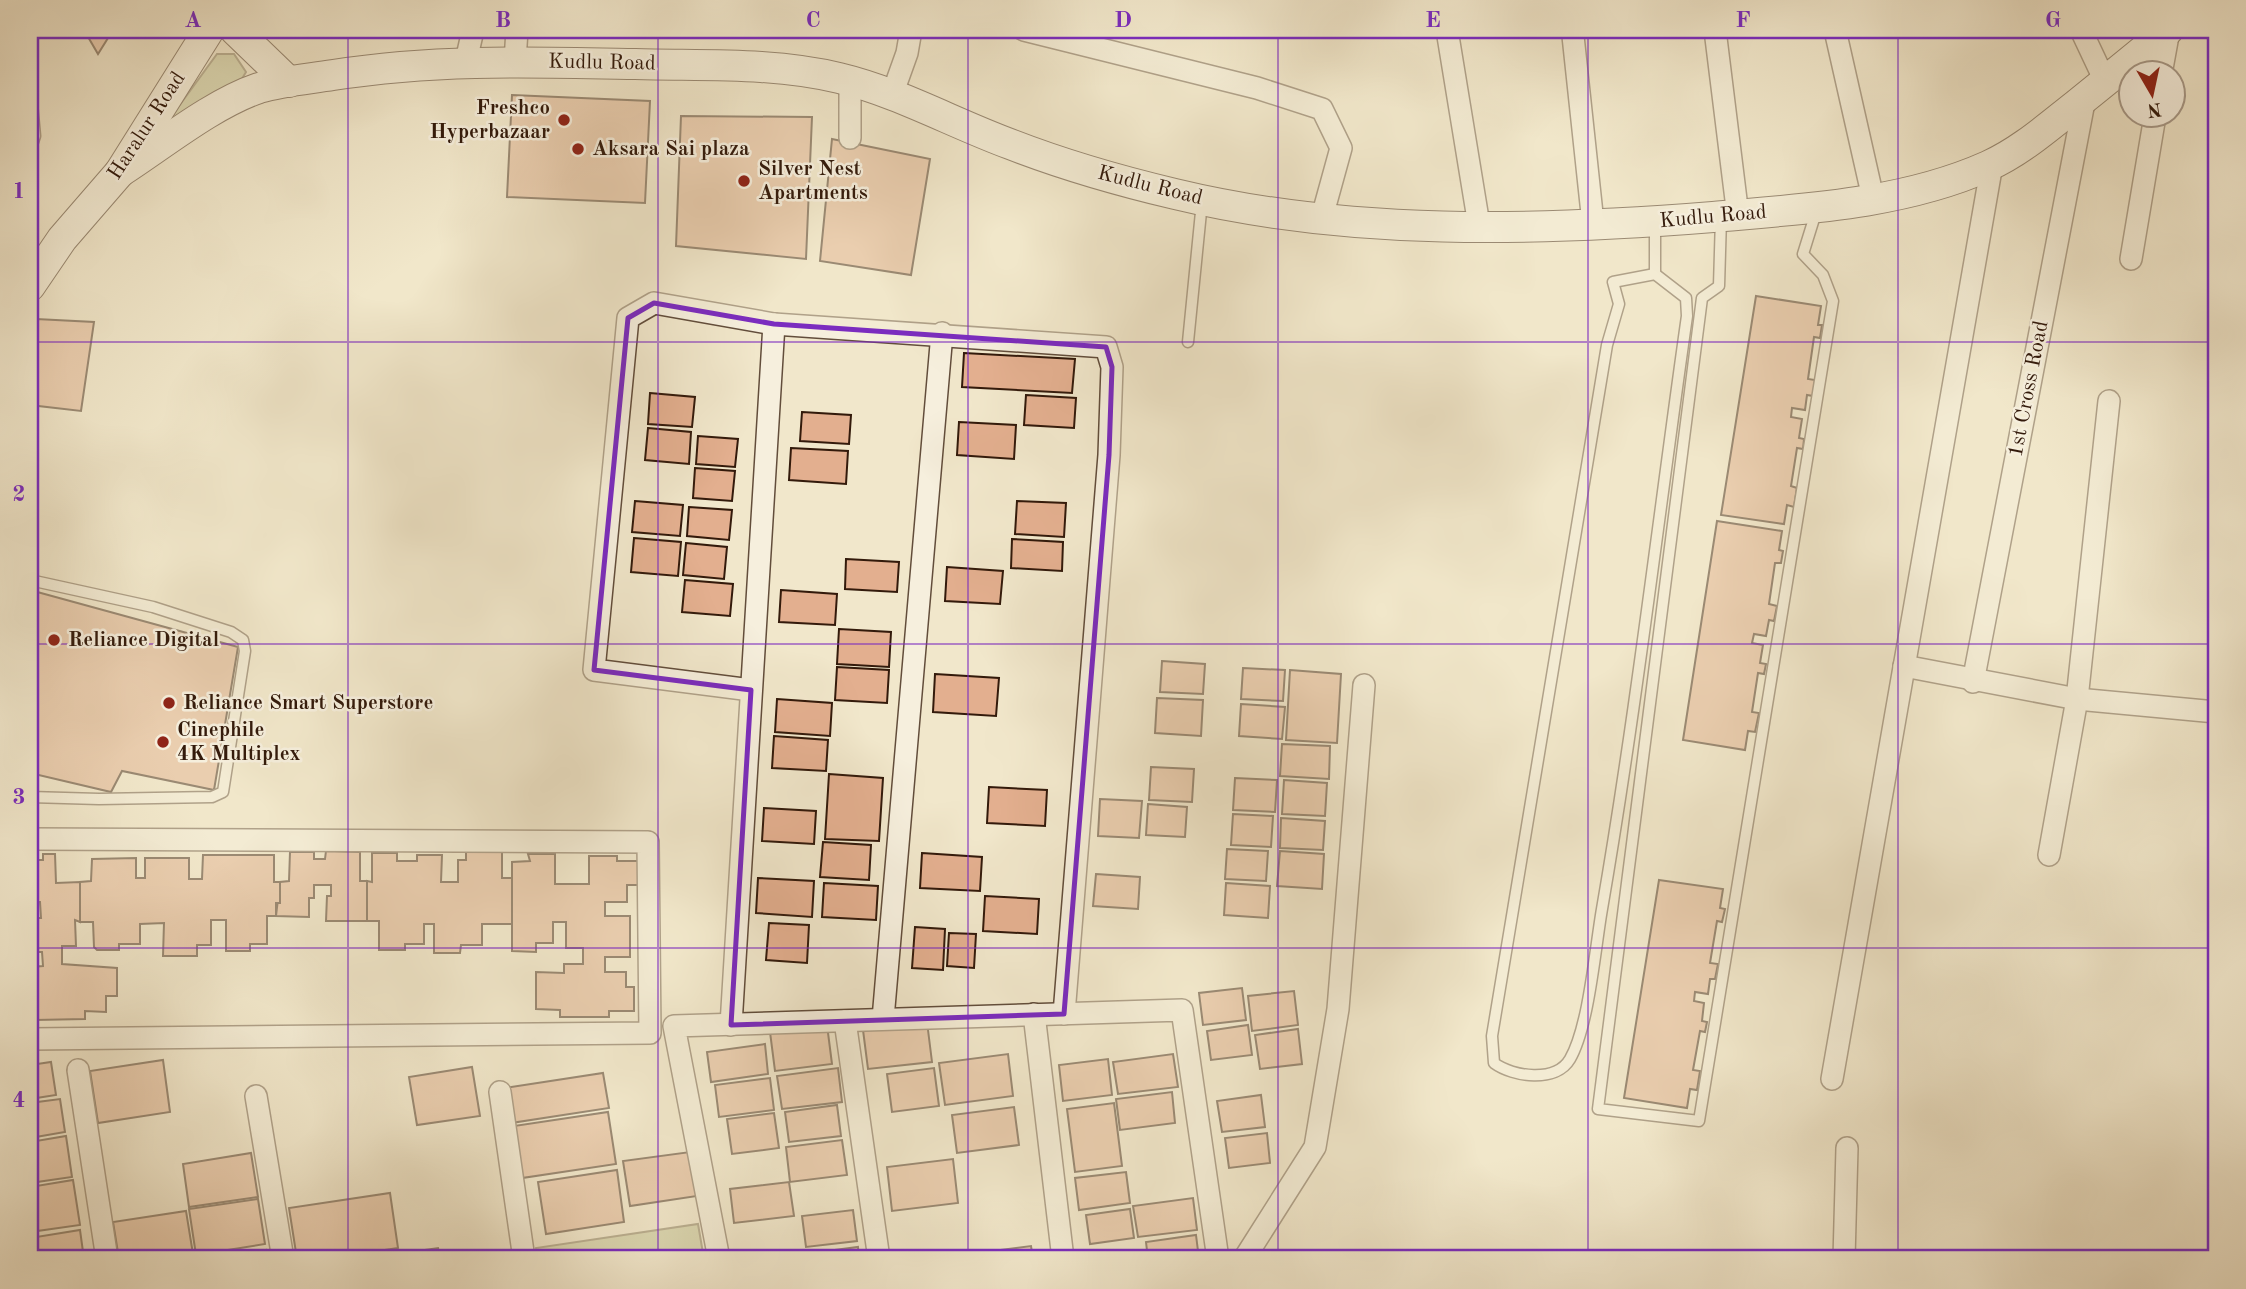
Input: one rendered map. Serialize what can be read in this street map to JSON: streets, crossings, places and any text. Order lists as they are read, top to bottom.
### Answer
{
  "streets": {
    "street": ["Kudlu Road", "Haralur Road", "1st Cross Road"]
  },
  "crossings": [
    ["Kudlu Road", "Haralur Road"],
    ["Kudlu Road", "1st Cross Road"]
  ],
  "places": [
    "Freshco Hyperbazaar",
    "Aksara Sai plaza",
    "Silver Nest Apartments",
    "Reliance Digital",
    "Reliance Smart Superstore",
    "Cinephile 4K Multiplex"
  ],
  "north": "bottom",
  "grid": {
    "columns": [
      "A",
      "B",
      "C",
      "D",
      "E",
      "F",
      "G"
    ],
    "rows": [
      "1",
      "2",
      "3",
      "4"
    ]
  }
}
